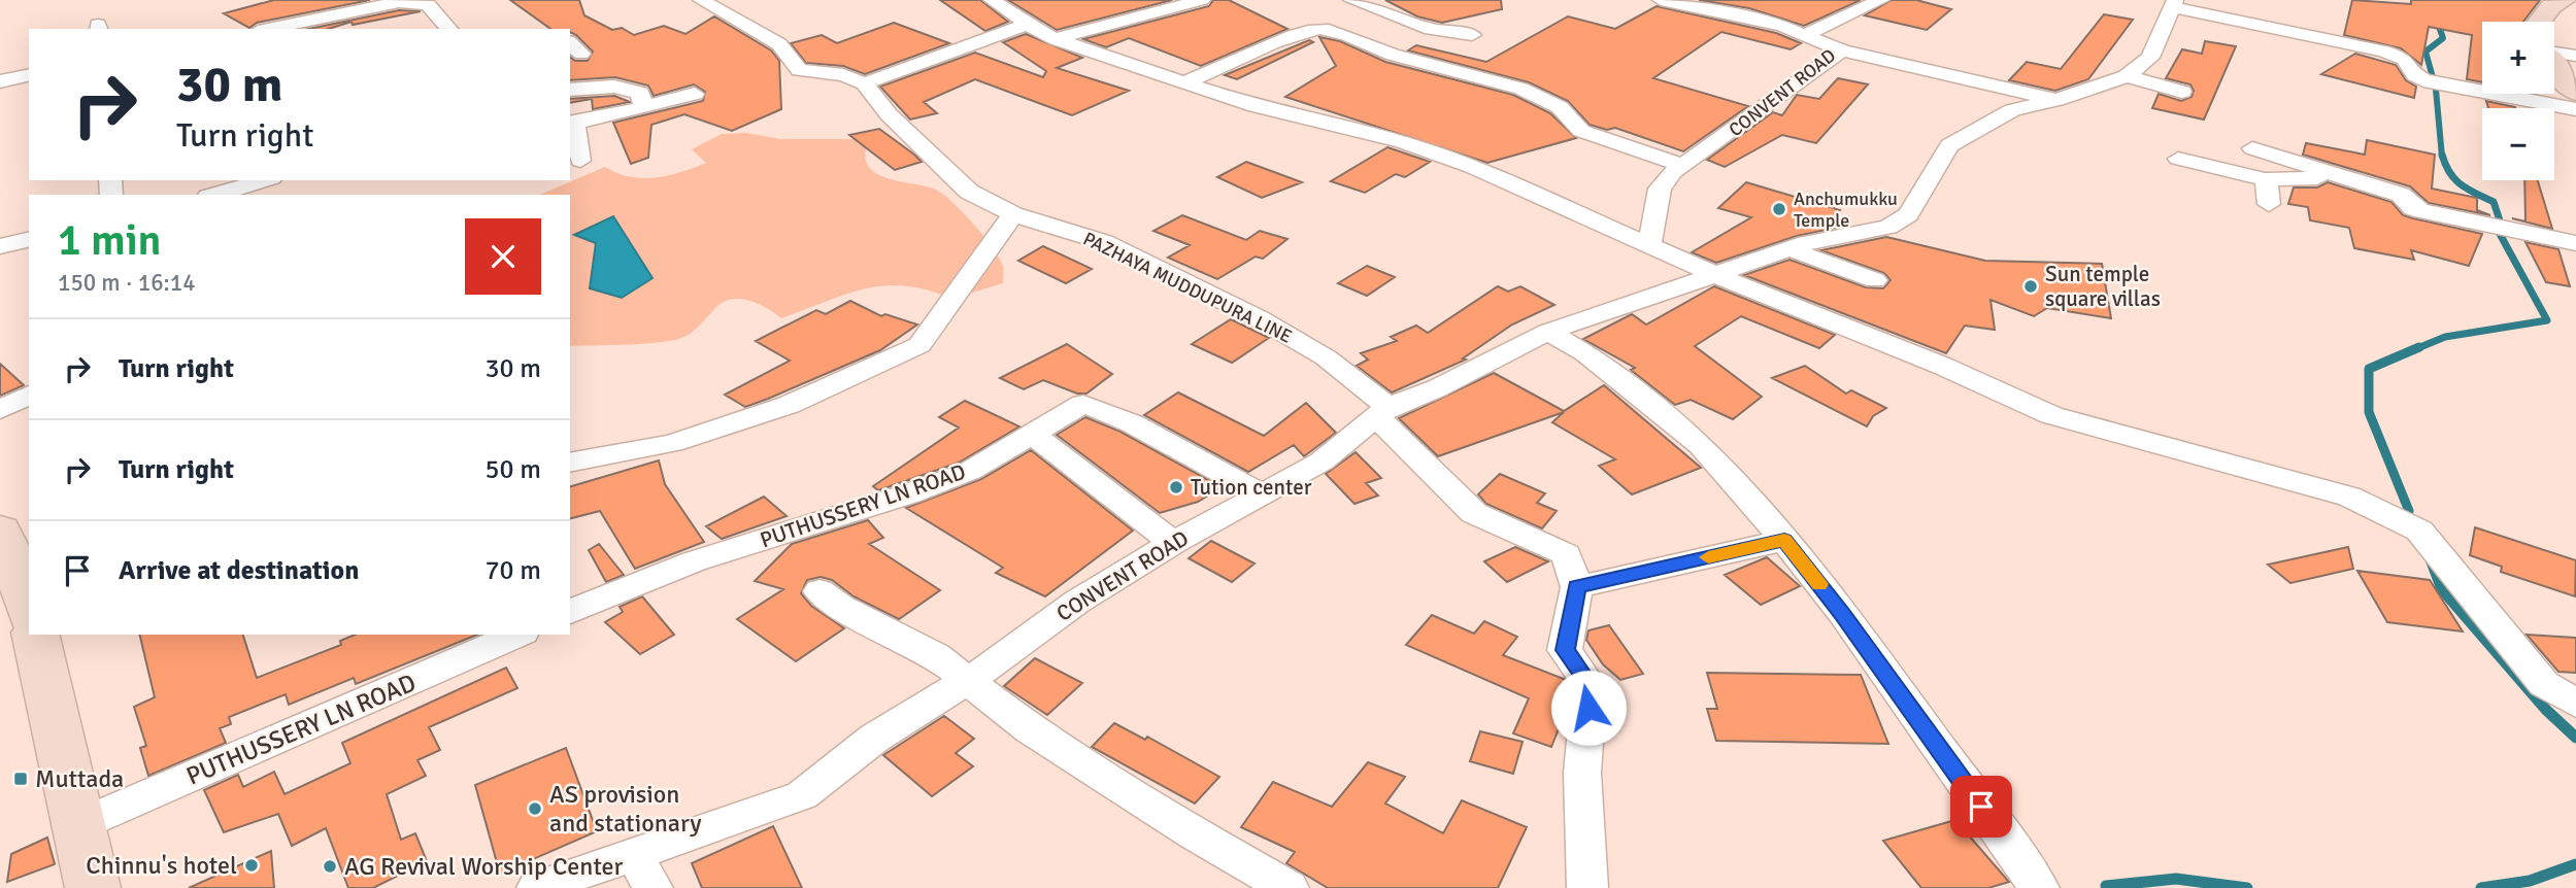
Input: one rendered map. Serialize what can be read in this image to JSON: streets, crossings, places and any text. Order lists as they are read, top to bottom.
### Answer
{
  "streets": {
    "street": ["CONVENT ROAD", "PAZHAYA MUDDUPURA LINE", "PUTHUSSERY LN ROAD"]
  },
  "crossings": [
    ["CONVENT ROAD", "PAZHAYA MUDDUPURA LINE"],
    ["CONVENT ROAD", "PUTHUSSERY LN ROAD"]
  ],
  "places": {
    "other": [
      "Anchumukku Temple",
      "Sun temple square villas",
      "Tution center",
      "AS provision and stationary",
      "Chinnu's hotel",
      "AG Revival Worship Center"
    ],
    "transit": ["Muttada"]
  },
  "page": {
    "map_buttons": ["+", "−"],
    "turn": ["30 m", "Turn right"],
    "heading": ["1 min", "150 m · 16:14"],
    "list": [
      {
        "name": "Turn right",
        "value": "30 m"
      },
      {
        "name": "Turn right",
        "value": "50 m"
      },
      {
        "name": "Arrive at destination",
        "value": "70 m"
      }
    ]
  }
}
